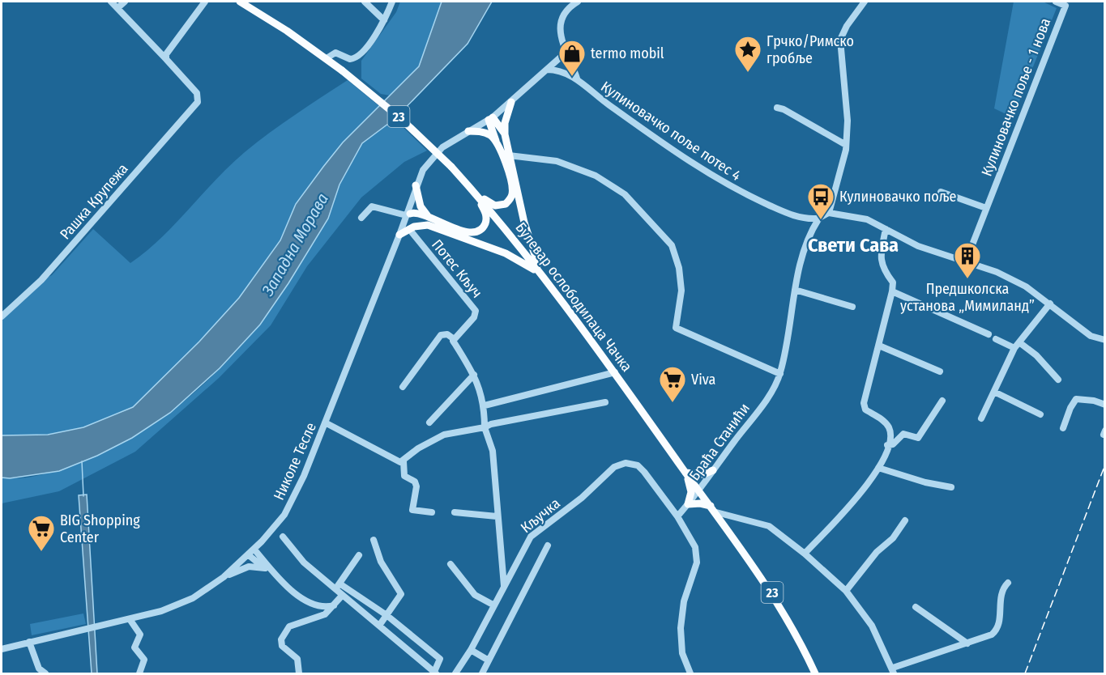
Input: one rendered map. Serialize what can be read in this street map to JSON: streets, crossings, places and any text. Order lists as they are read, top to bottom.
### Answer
{
  "streets": {
    "main road": ["23", "Булевар ослободилаца Чачка"],
    "street": [
      "Кулиновачко поље - 1 нова",
      "Кулиновачко поље потес 4",
      "Рашка Крупежа",
      "Потес Кључ",
      "Браћа Станићи",
      "Николе Тесле",
      "Кључка"
    ]
  },
  "crossings": [
    ["Кулиновачко поље потес 4", "Браћа Станићи"],
    ["Булевар ослободилаца Чачка", "Браћа Станићи"],
    ["Браћа Станићи", "Кључка"]
  ],
  "districts": ["Свети Сава"],
  "water": ["Западна Морава"],
  "places": {
    "place": ["Грчко/Римско гробље"],
    "shop": ["termo mobil"],
    "bus stop": ["Кулиновачко поље"],
    "building": ["Предшколска установа „Мимиланд”"],
    "supermarket": ["Viva", "BIG Shopping Center"]
  }
}
